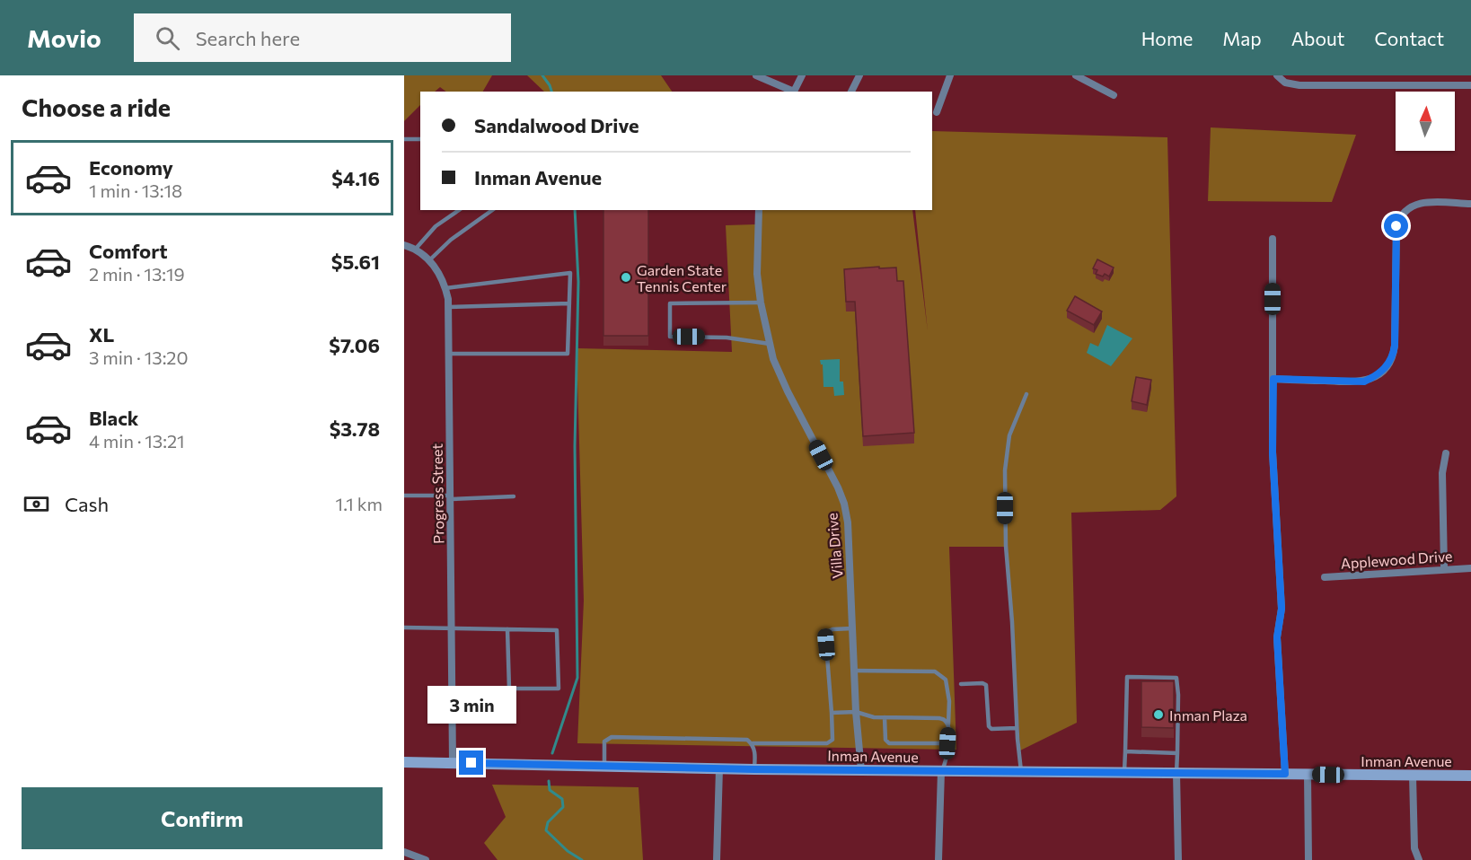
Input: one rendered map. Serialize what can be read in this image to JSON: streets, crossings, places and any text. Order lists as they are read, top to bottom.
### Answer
{
  "streets": {
    "main road": ["Inman Avenue"],
    "street": ["Progress Street", "Villa Drive", "Applewood Drive"]
  },
  "crossings": [
    ["Progress Street", "Inman Avenue"],
    ["Villa Drive", "Inman Avenue"]
  ],
  "places": ["Garden State Tennis Center", "Inman Plaza"],
  "north": "top",
  "page": {
    "header": "Movio",
    "search": "Search here",
    "nav": [
      "Home",
      "Map",
      "About",
      "Contact"
    ],
    "heading": "Choose a ride",
    "banner": ["Sandalwood Drive", "Inman Avenue"],
    "list": [
      {
        "name": "Economy",
        "note": "1 min · 13:18",
        "value": "$4.16"
      },
      {
        "name": "Comfort",
        "note": "2 min · 13:19",
        "value": "$5.61"
      },
      {
        "name": "XL",
        "note": "3 min · 13:20",
        "value": "$7.06"
      },
      {
        "name": "Black",
        "note": "4 min · 13:21",
        "value": "$3.78"
      }
    ],
    "pay": ["Cash", "1.1 km"],
    "bubble": "3 min",
    "buttons": "Confirm"
  }
}
